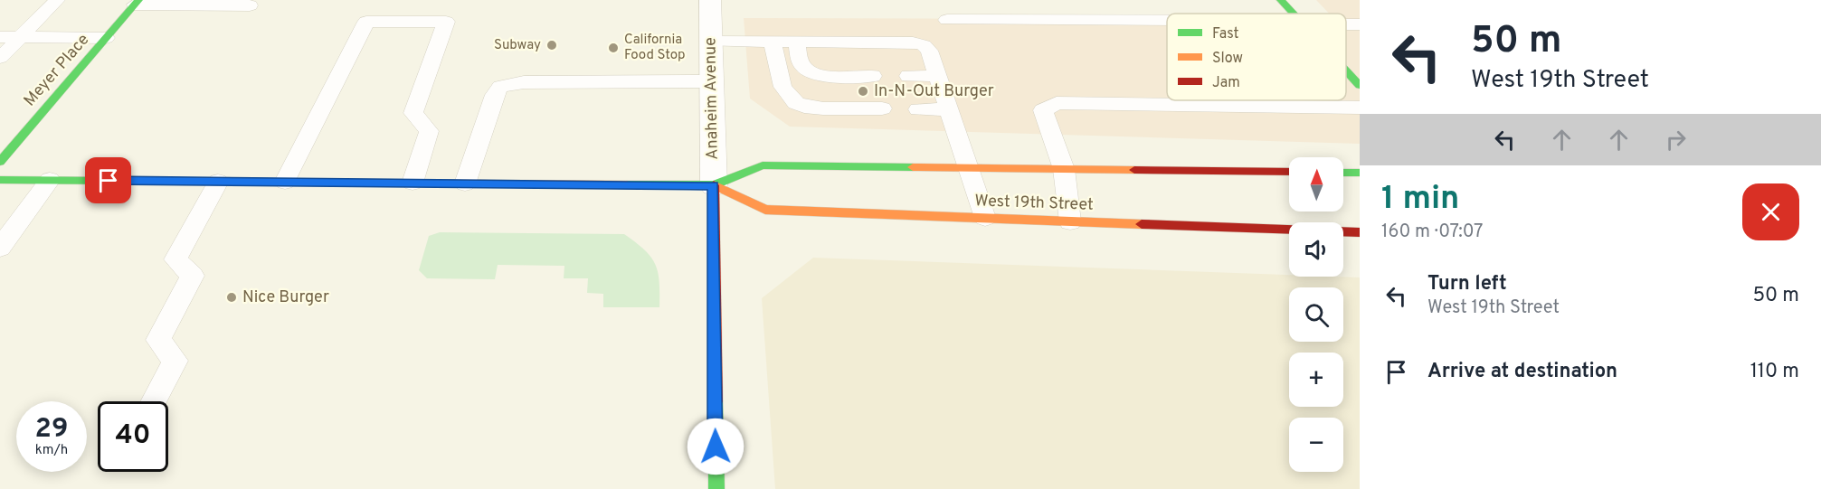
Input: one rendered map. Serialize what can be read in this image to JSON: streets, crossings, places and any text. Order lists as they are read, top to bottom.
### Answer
{
  "streets": {
    "main road": ["Meyer Place", "Anaheim Avenue", "West 19th Street"]
  },
  "crossings": [
    ["Anaheim Avenue", "West 19th Street"]
  ],
  "places": [
    "Subway",
    "California Food Stop",
    "In-N-Out Burger",
    "Nice Burger"
  ],
  "legend": ["Fast", "Slow", "Jam"],
  "north": "top",
  "page": {
    "turn": ["50 m", "West 19th Street"],
    "map_buttons": ["+", "−"],
    "heading": ["1 min", "160 m · 07:07"],
    "list": [
      {
        "name": "Turn left",
        "note": "West 19th Street",
        "value": "50 m"
      },
      {
        "name": "Arrive at destination",
        "value": "110 m"
      }
    ],
    "speed": "29 km/h",
    "limit": "40"
  }
}
